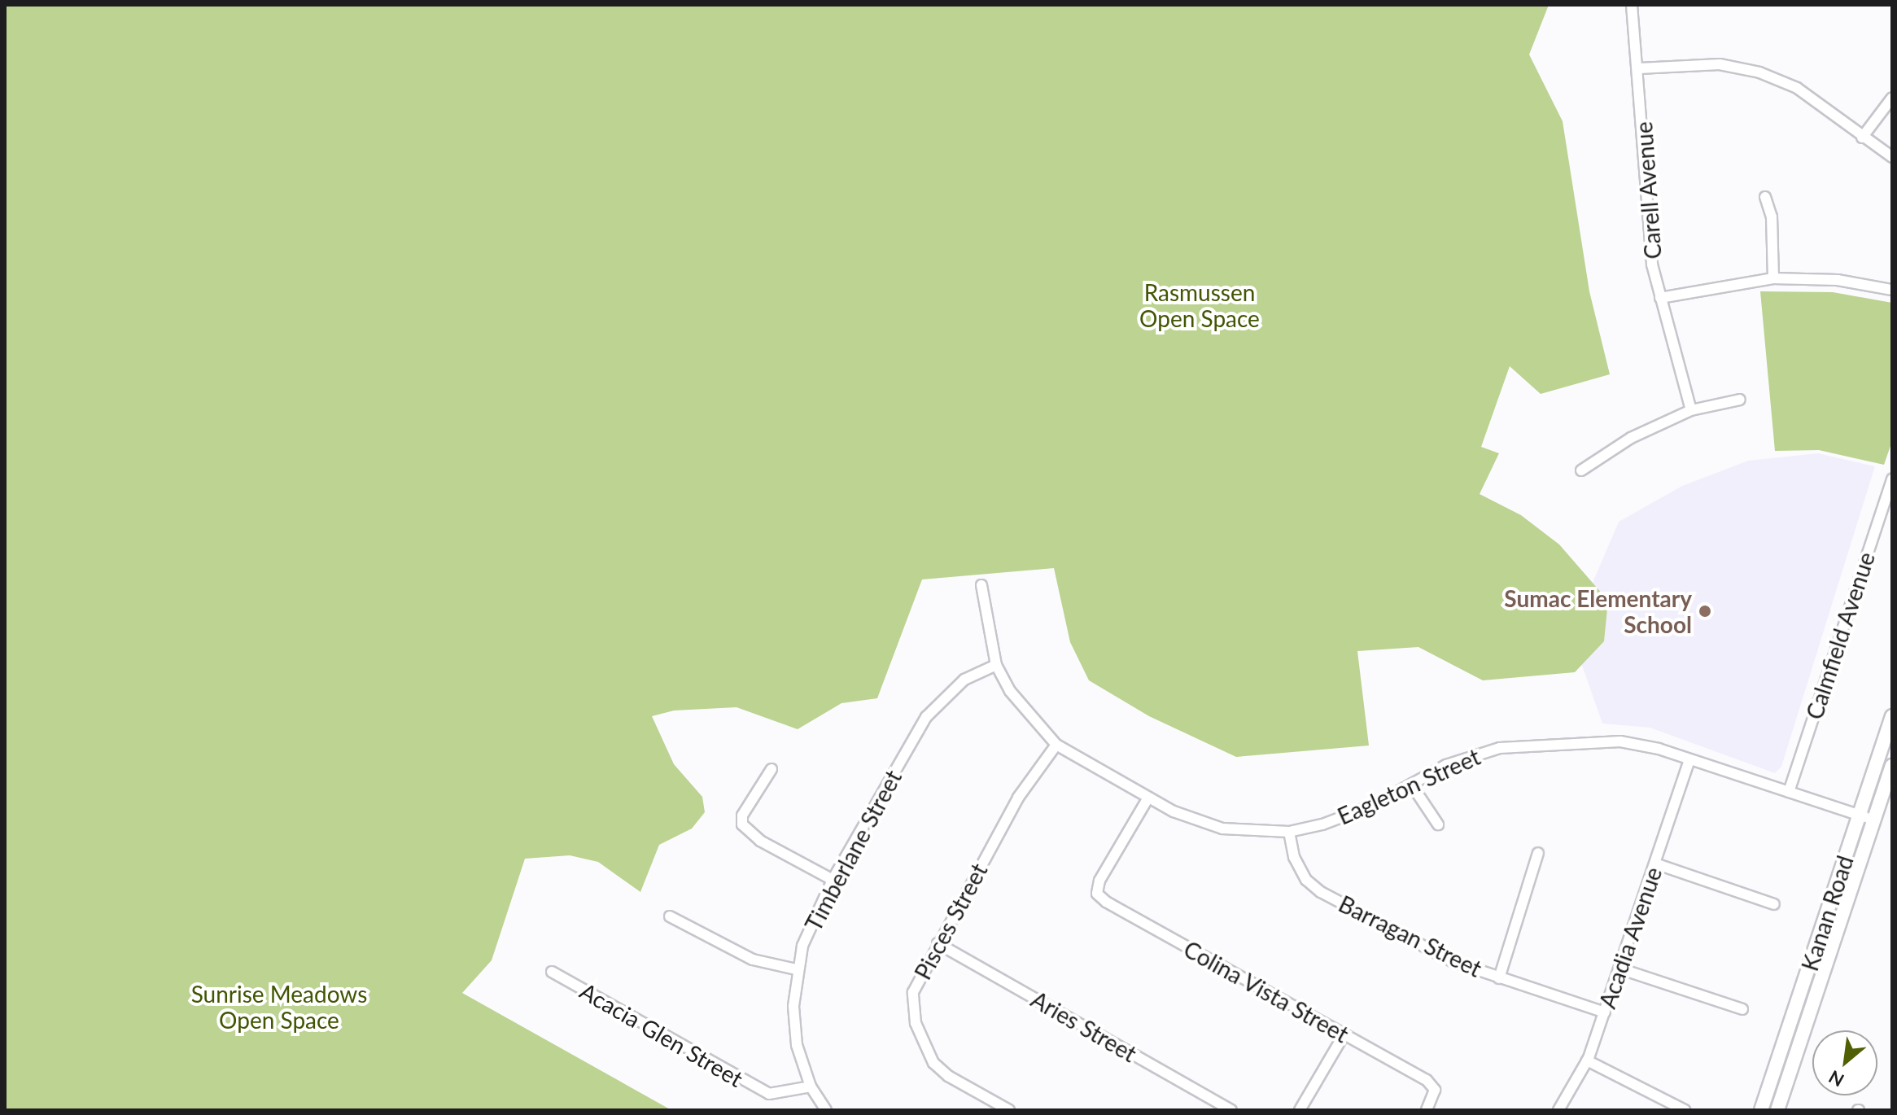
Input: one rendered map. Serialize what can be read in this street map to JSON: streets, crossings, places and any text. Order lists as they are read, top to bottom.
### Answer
{
  "streets": {
    "main road": ["Kanan Road"],
    "street": [
      "Carell Avenue",
      "Calmfield Avenue",
      "Eagleton Street",
      "Timberlane Street",
      "Pisces Street",
      "Barragan Street",
      "Acadia Avenue",
      "Colina Vista Street",
      "Aries Street",
      "Acacia Glen Street"
    ]
  },
  "crossings": [
    ["Calmfield Avenue", "Eagleton Street"],
    ["Eagleton Street", "Timberlane Street"],
    ["Eagleton Street", "Kanan Road"],
    ["Eagleton Street", "Pisces Street"],
    ["Eagleton Street", "Barragan Street"],
    ["Eagleton Street", "Acadia Avenue"],
    ["Eagleton Street", "Colina Vista Street"],
    ["Timberlane Street", "Acacia Glen Street"],
    ["Pisces Street", "Aries Street"],
    ["Barragan Street", "Acadia Avenue"]
  ],
  "parks": ["Rasmussen Open Space", "Sunrise Meadows Open Space"],
  "places": ["Sumac Elementary School"],
  "north": "bottom left"
}
